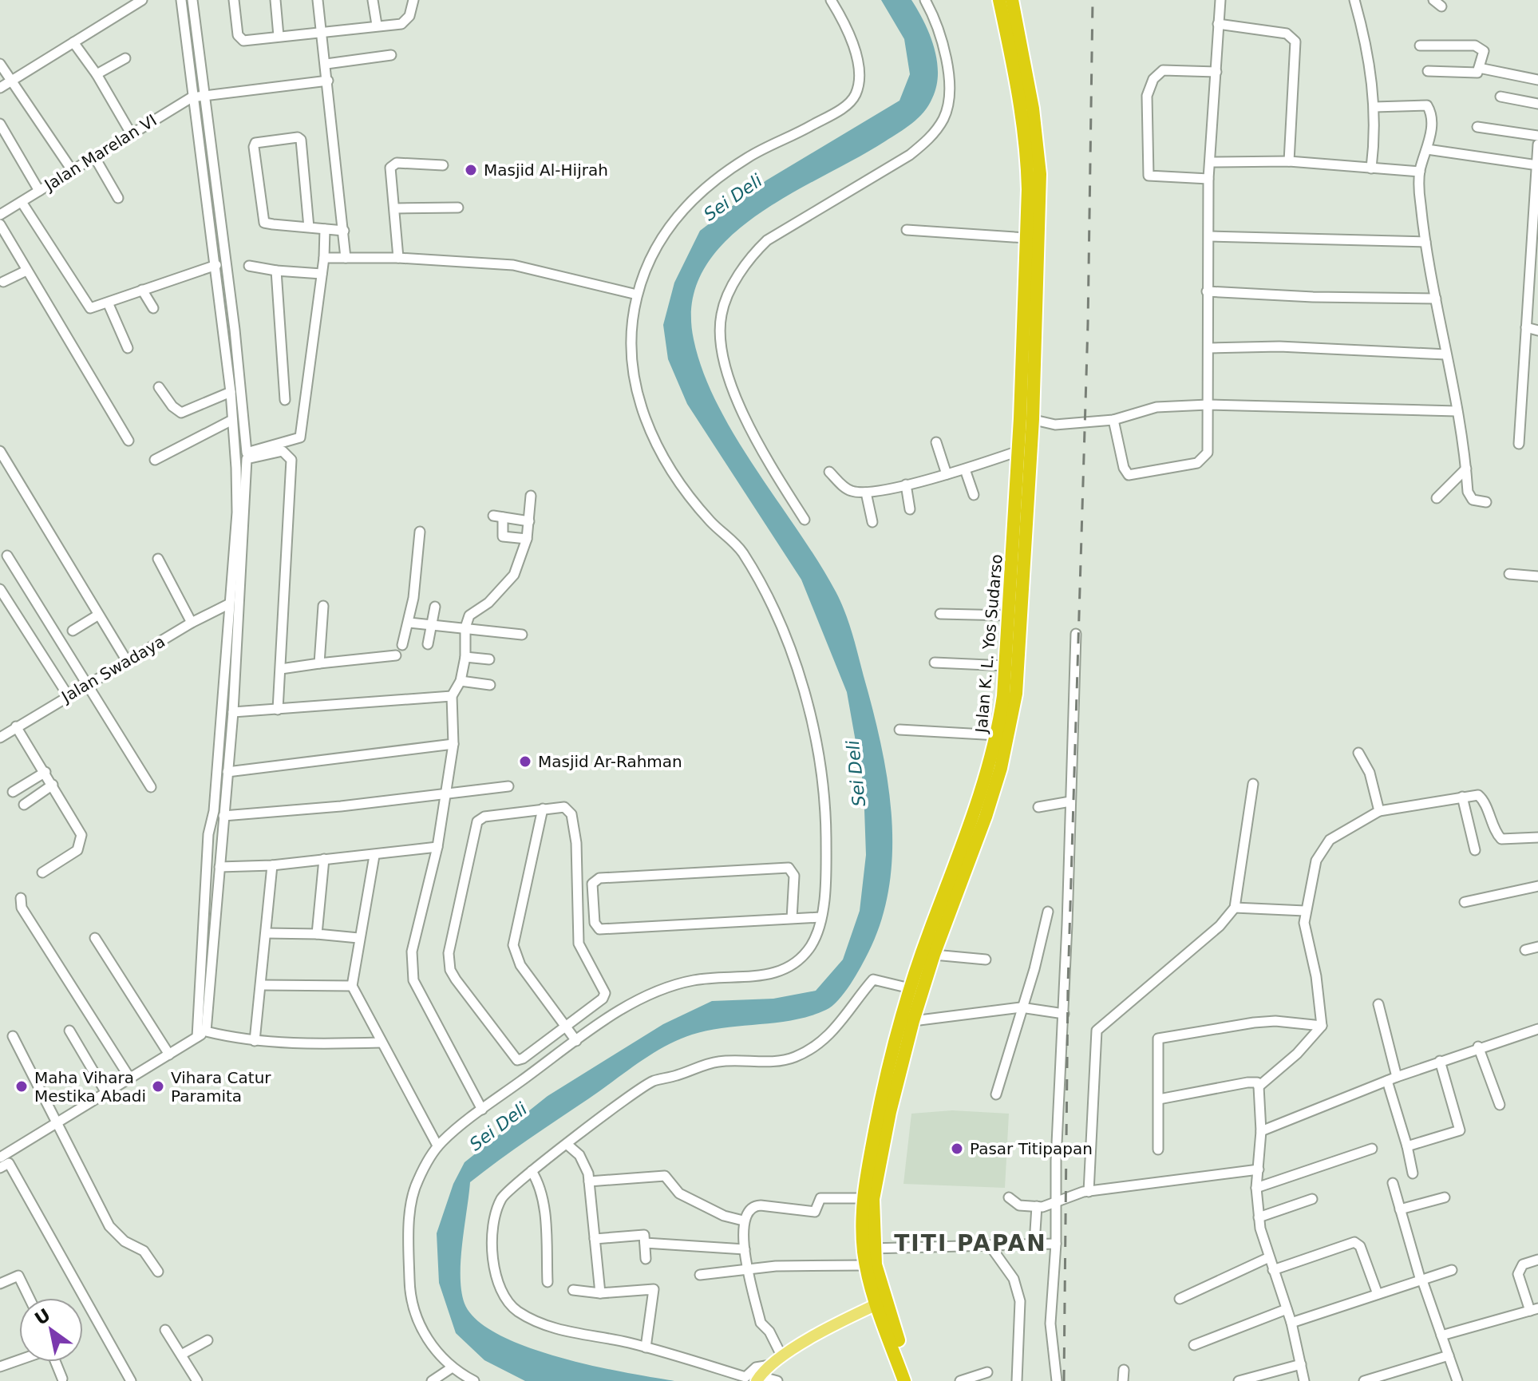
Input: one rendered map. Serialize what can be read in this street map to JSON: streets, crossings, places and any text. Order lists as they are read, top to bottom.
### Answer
{
  "streets": {
    "highway": ["Jalan K. L. Yos Sudarso"],
    "street": ["Jalan Marelan VI", "Jalan Swadaya"]
  },
  "districts": ["TITI PAPAN"],
  "water": ["Sei Deli"],
  "places": [
    "Masjid Al-Hijrah",
    "Masjid Ar-Rahman",
    "Maha Vihara Mestika Abadi",
    "Vihara Catur Paramita",
    "Pasar Titipapan"
  ],
  "north": "top left"
}
